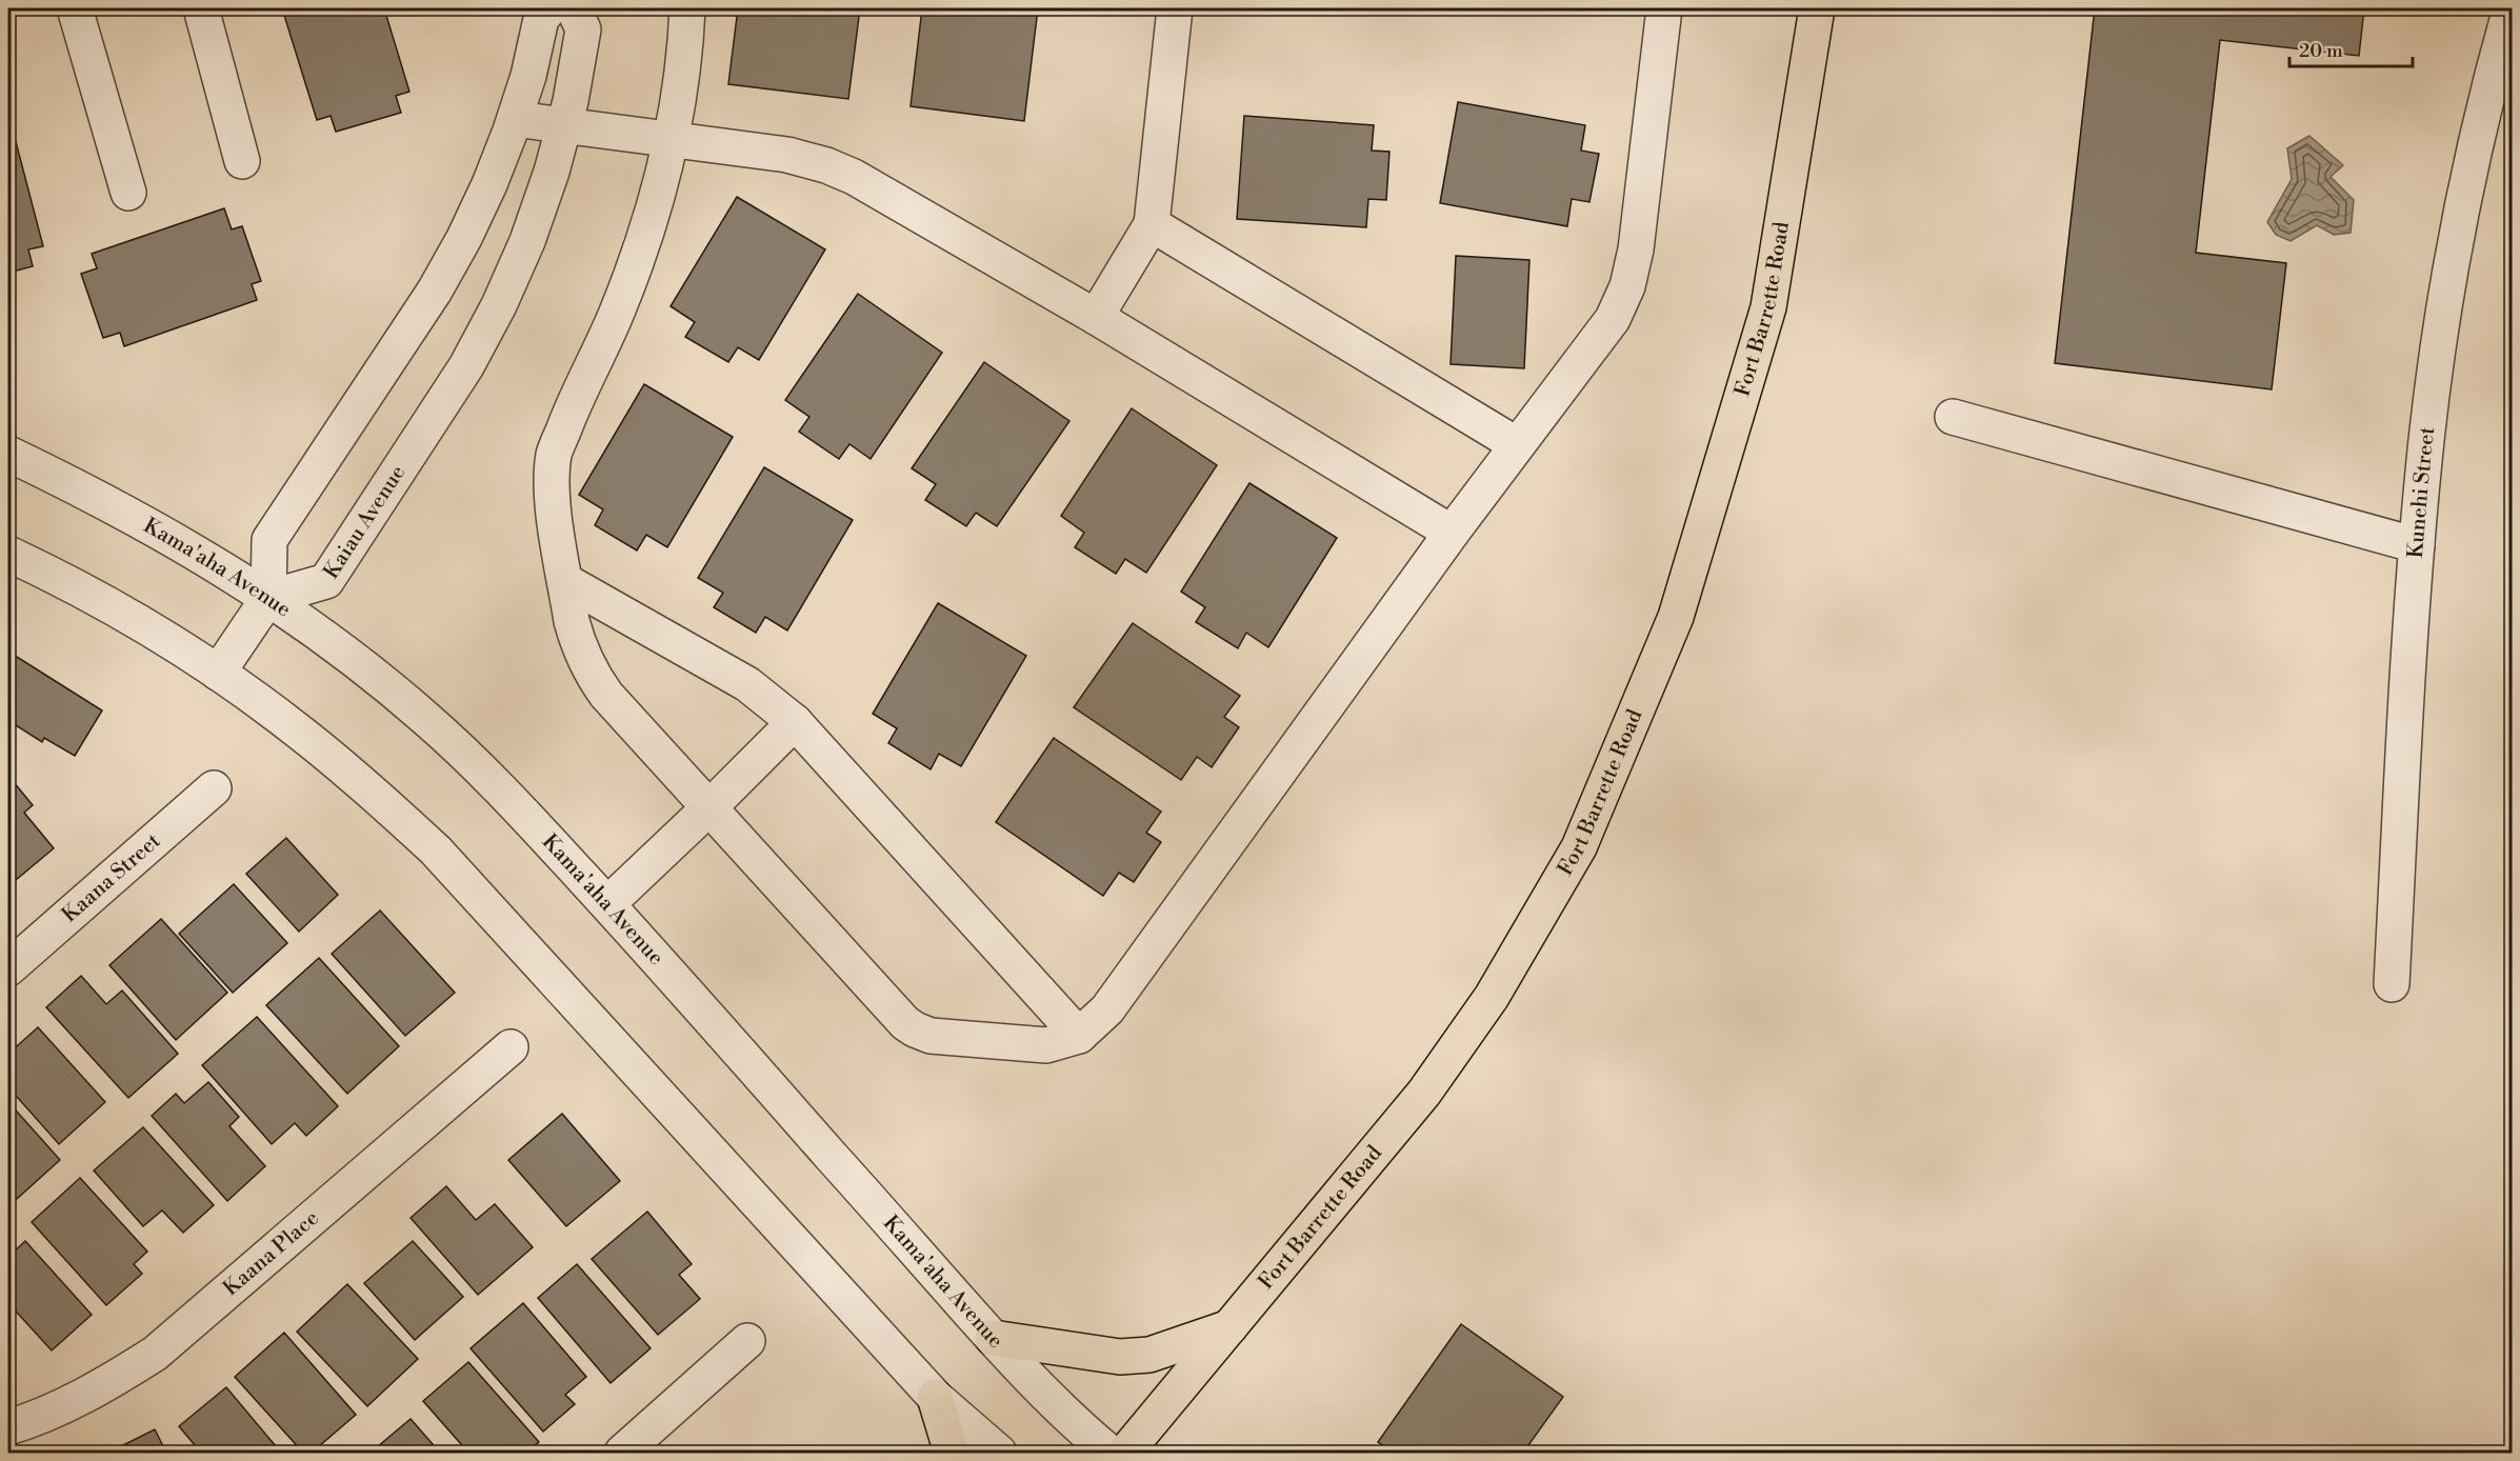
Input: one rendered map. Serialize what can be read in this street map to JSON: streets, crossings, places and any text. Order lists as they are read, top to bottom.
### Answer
{
  "streets": {
    "main road": ["Fort Barrette Road"],
    "street": [
      "Kunehi Street",
      "Kaiau Avenue",
      "Kama'aha Avenue",
      "Kaana Street",
      "Kaana Place"
    ]
  },
  "crossings": [
    ["Kaiau Avenue", "Kama'aha Avenue"]
  ],
  "scale_bar": "20 m"
}
